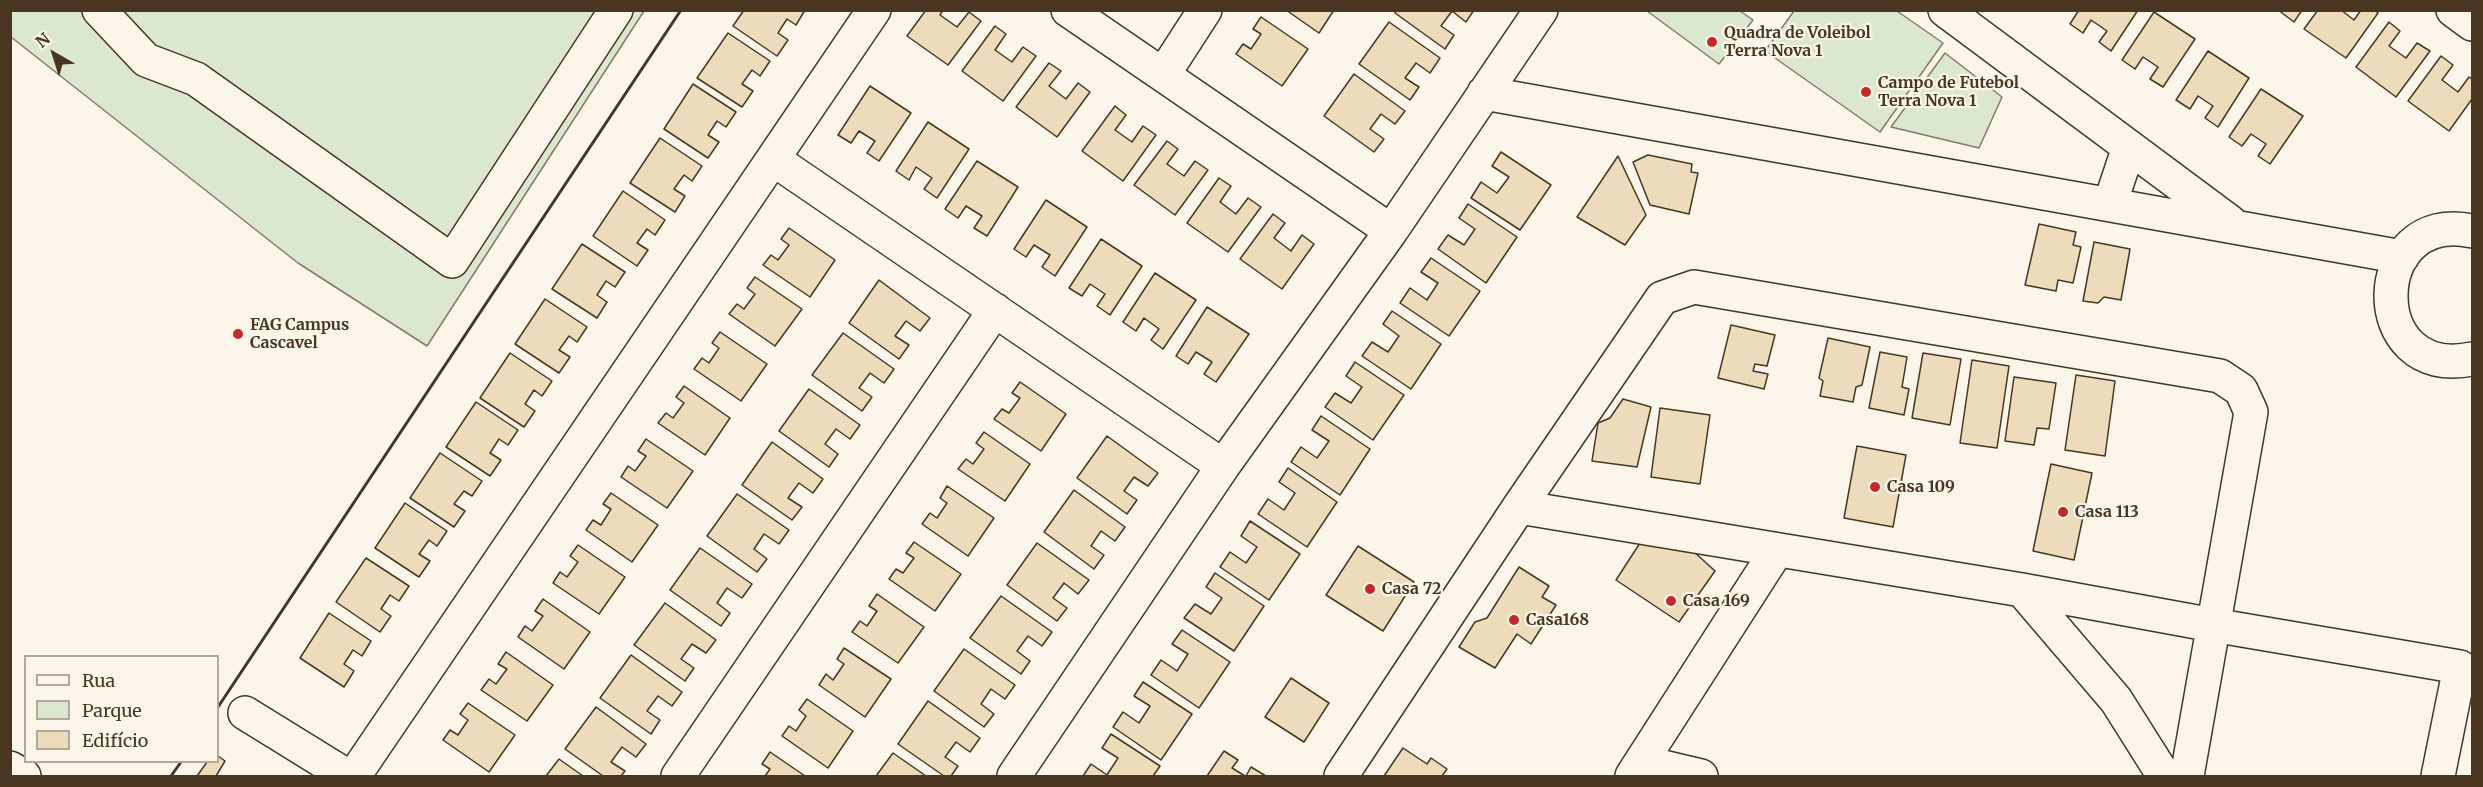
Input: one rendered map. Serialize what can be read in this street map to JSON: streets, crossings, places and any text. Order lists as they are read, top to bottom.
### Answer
{
  "places": [
    "Quadra de Voleibol Terra Nova 1",
    "Campo de Futebol Terra Nova 1",
    "FAG Campus Cascavel",
    "Casa 109",
    "Casa 113",
    "Casa 72",
    "Casa 169",
    "Casa168"
  ],
  "legend": ["Rua", "Parque", "Edifício"],
  "north": "top left"
}
